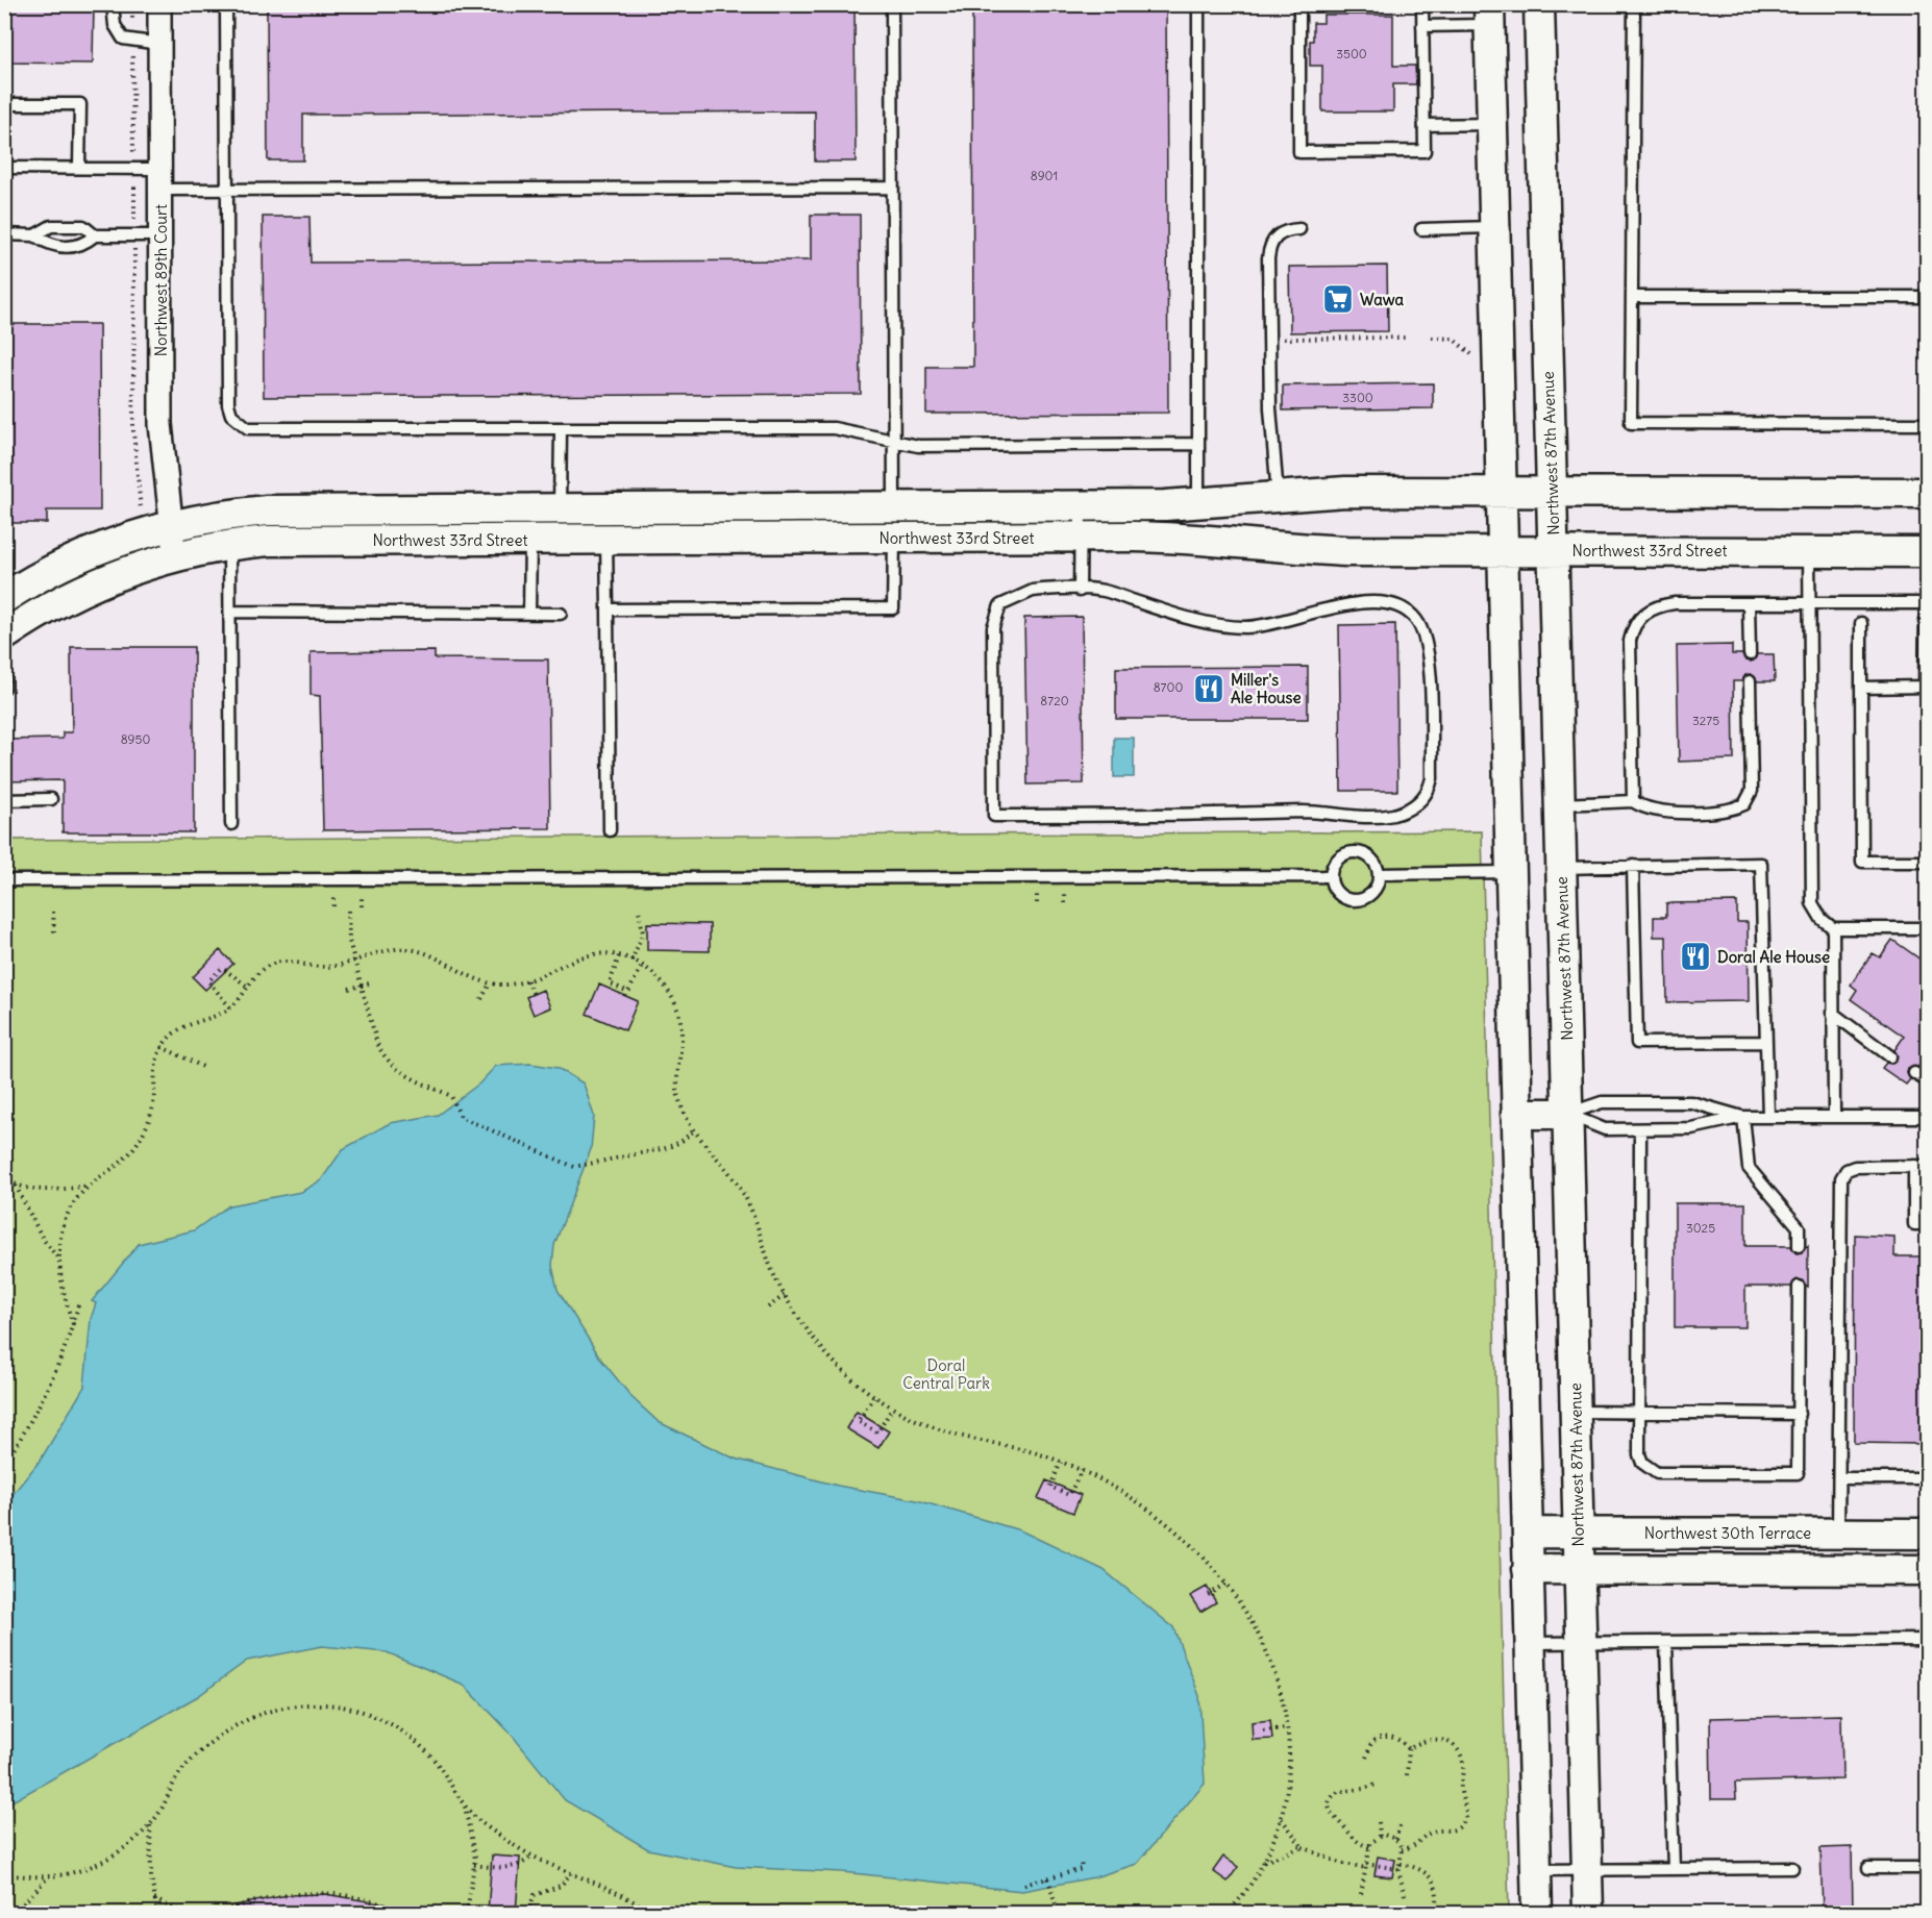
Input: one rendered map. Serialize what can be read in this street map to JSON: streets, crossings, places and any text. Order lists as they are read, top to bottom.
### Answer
{
  "streets": {
    "street": [
      "Northwest 89th Court",
      "Northwest 87th Avenue",
      "Northwest 33rd Street",
      "Northwest 30th Terrace"
    ]
  },
  "crossings": [
    ["Northwest 89th Court", "Northwest 33rd Street"],
    ["Northwest 87th Avenue", "Northwest 33rd Street"],
    ["Northwest 87th Avenue", "Northwest 30th Terrace"]
  ],
  "parks": ["Doral Central Park"],
  "places": {
    "supermarket": ["Wawa"],
    "restaurant": ["Miller's Ale House", "Doral Ale House"]
  },
  "house_numbers": [
    "3500",
    "8901",
    "3300",
    "8700",
    "8720",
    "3275",
    "8950",
    "3025"
  ]
}
